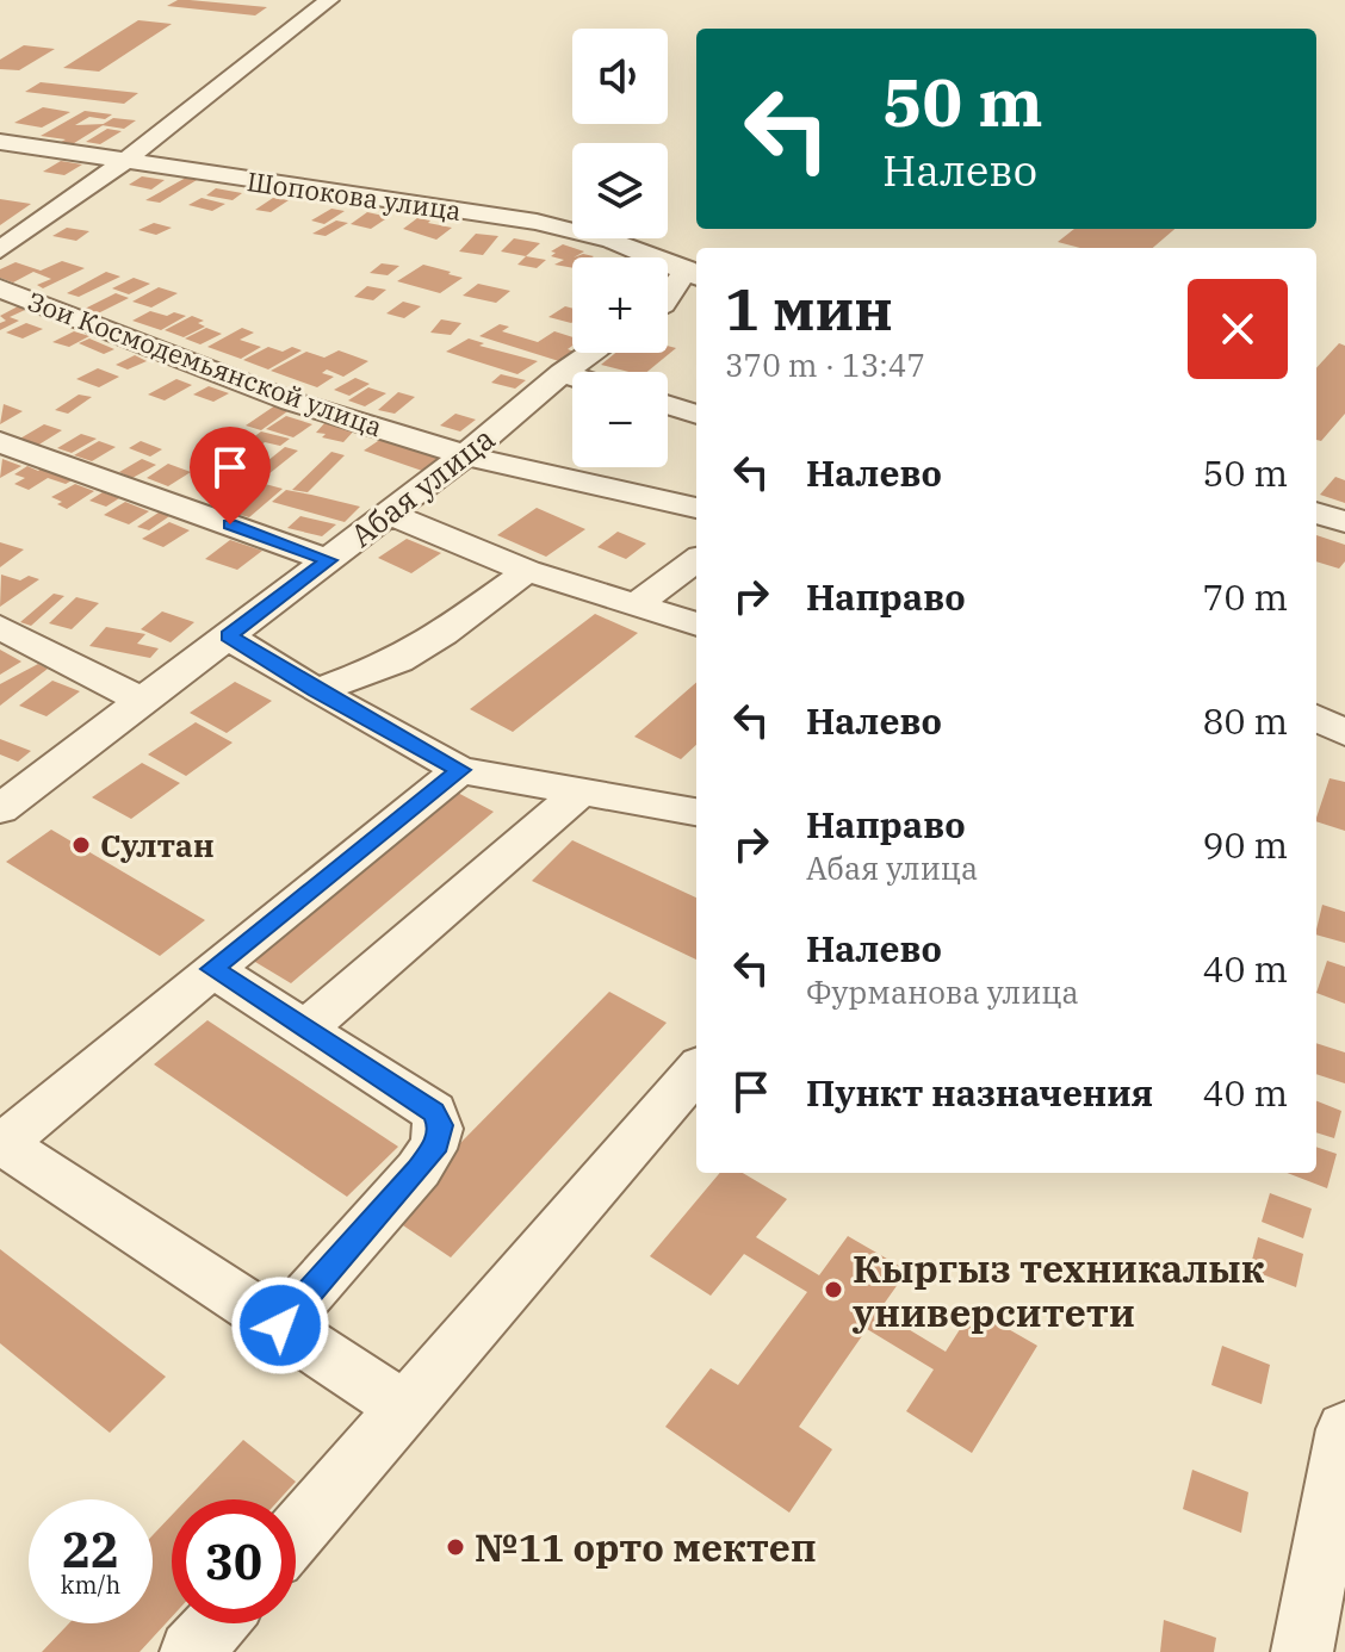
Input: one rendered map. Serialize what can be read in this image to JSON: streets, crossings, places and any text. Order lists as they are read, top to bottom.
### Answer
{
  "streets": {
    "street": ["Шопокова улица", "Зои Космодемьянской улица", "Абая улица"]
  },
  "crossings": [
    ["Зои Космодемьянской улица", "Абая улица"]
  ],
  "places": ["Султан", "Кыргыз техникалык университети", "№11 орто мектеп"],
  "page": {
    "map_buttons": ["+", "−"],
    "turn": ["50 m", "Налево"],
    "heading": ["1 мин", "370 m · 13:47"],
    "list": [
      {
        "name": "Налево",
        "value": "50 m"
      },
      {
        "name": "Направо",
        "value": "70 m"
      },
      {
        "name": "Налево",
        "value": "80 m"
      },
      {
        "name": "Направо",
        "note": "Абая улица",
        "value": "90 m"
      },
      {
        "name": "Налево",
        "note": "Фурманова улица",
        "value": "40 m"
      },
      {
        "name": "Пункт назначения",
        "value": "40 m"
      }
    ],
    "speed": "22 km/h",
    "limit": "30"
  }
}
